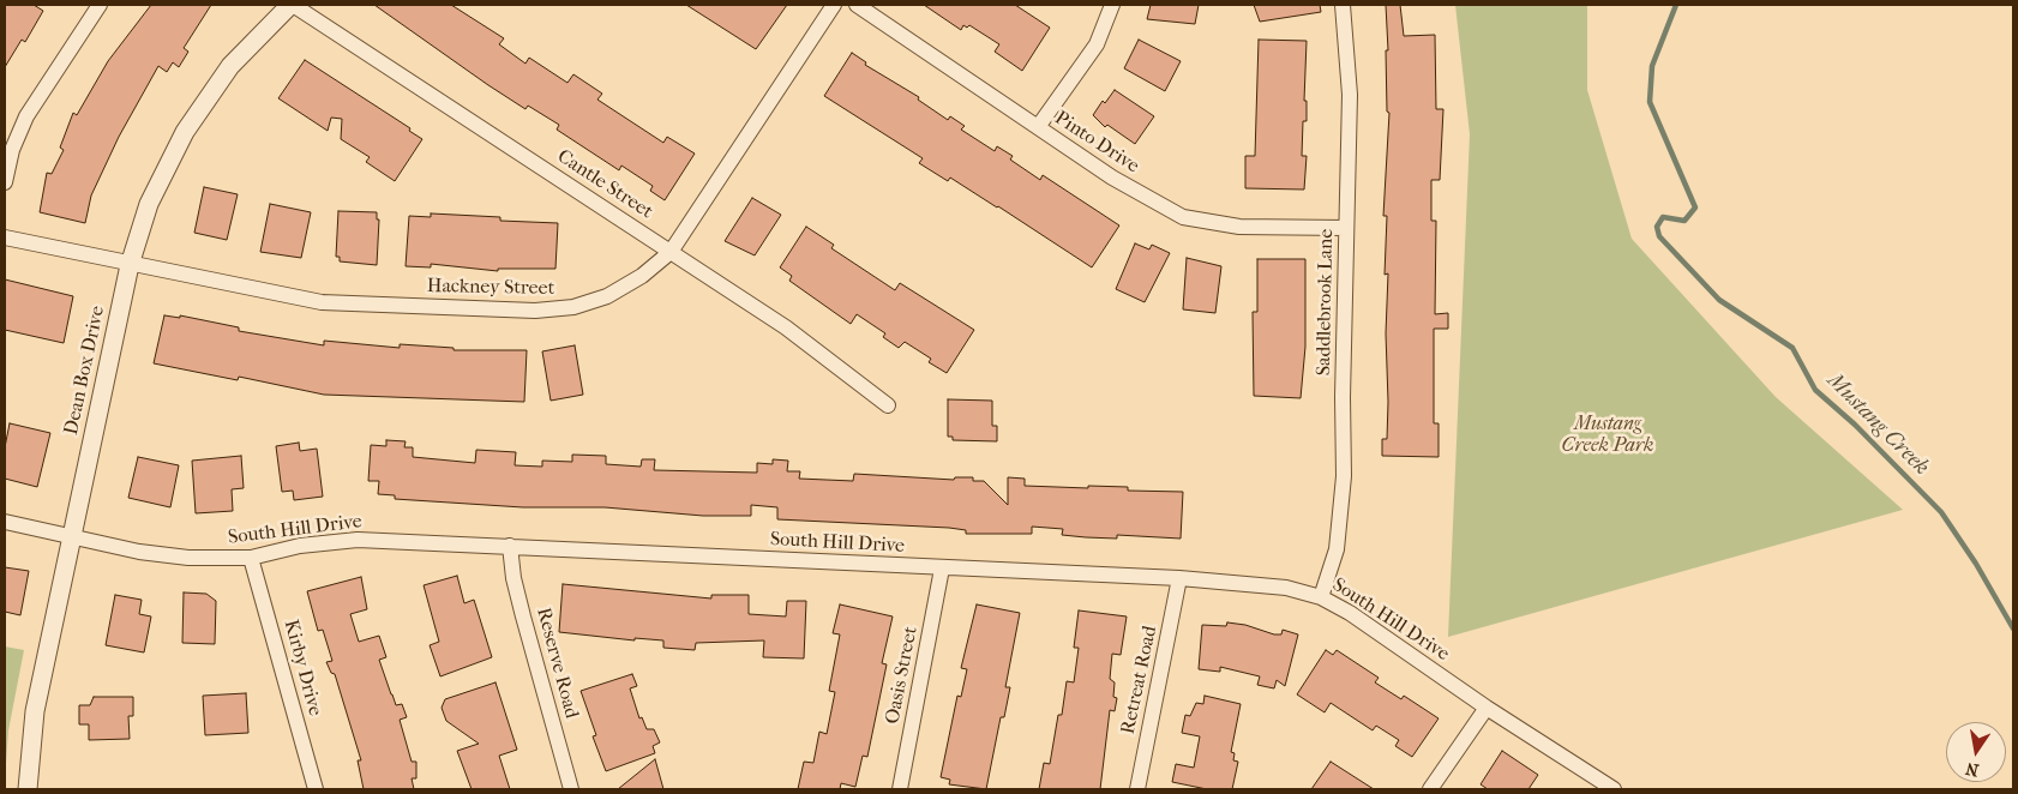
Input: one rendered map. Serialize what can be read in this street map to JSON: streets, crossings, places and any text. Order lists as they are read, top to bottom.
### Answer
{
  "streets": {
    "street": [
      "Pinto Drive",
      "Cantle Street",
      "Hackney Street",
      "Saddlebrook Lane",
      "Dean Box Drive",
      "South Hill Drive",
      "Reserve Road",
      "Kirby Drive",
      "Oasis Street",
      "Retreat Road"
    ]
  },
  "crossings": [
    ["Pinto Drive", "Saddlebrook Lane"],
    ["Cantle Street", "Hackney Street"],
    ["Cantle Street", "Dean Box Drive"],
    ["Hackney Street", "Dean Box Drive"],
    ["Saddlebrook Lane", "South Hill Drive"],
    ["Dean Box Drive", "South Hill Drive"],
    ["South Hill Drive", "Reserve Road"],
    ["South Hill Drive", "Kirby Drive"],
    ["South Hill Drive", "Oasis Street"],
    ["South Hill Drive", "Retreat Road"]
  ],
  "water": ["Mustang Creek"],
  "parks": ["Mustang Creek Park"],
  "north": "bottom"
}
